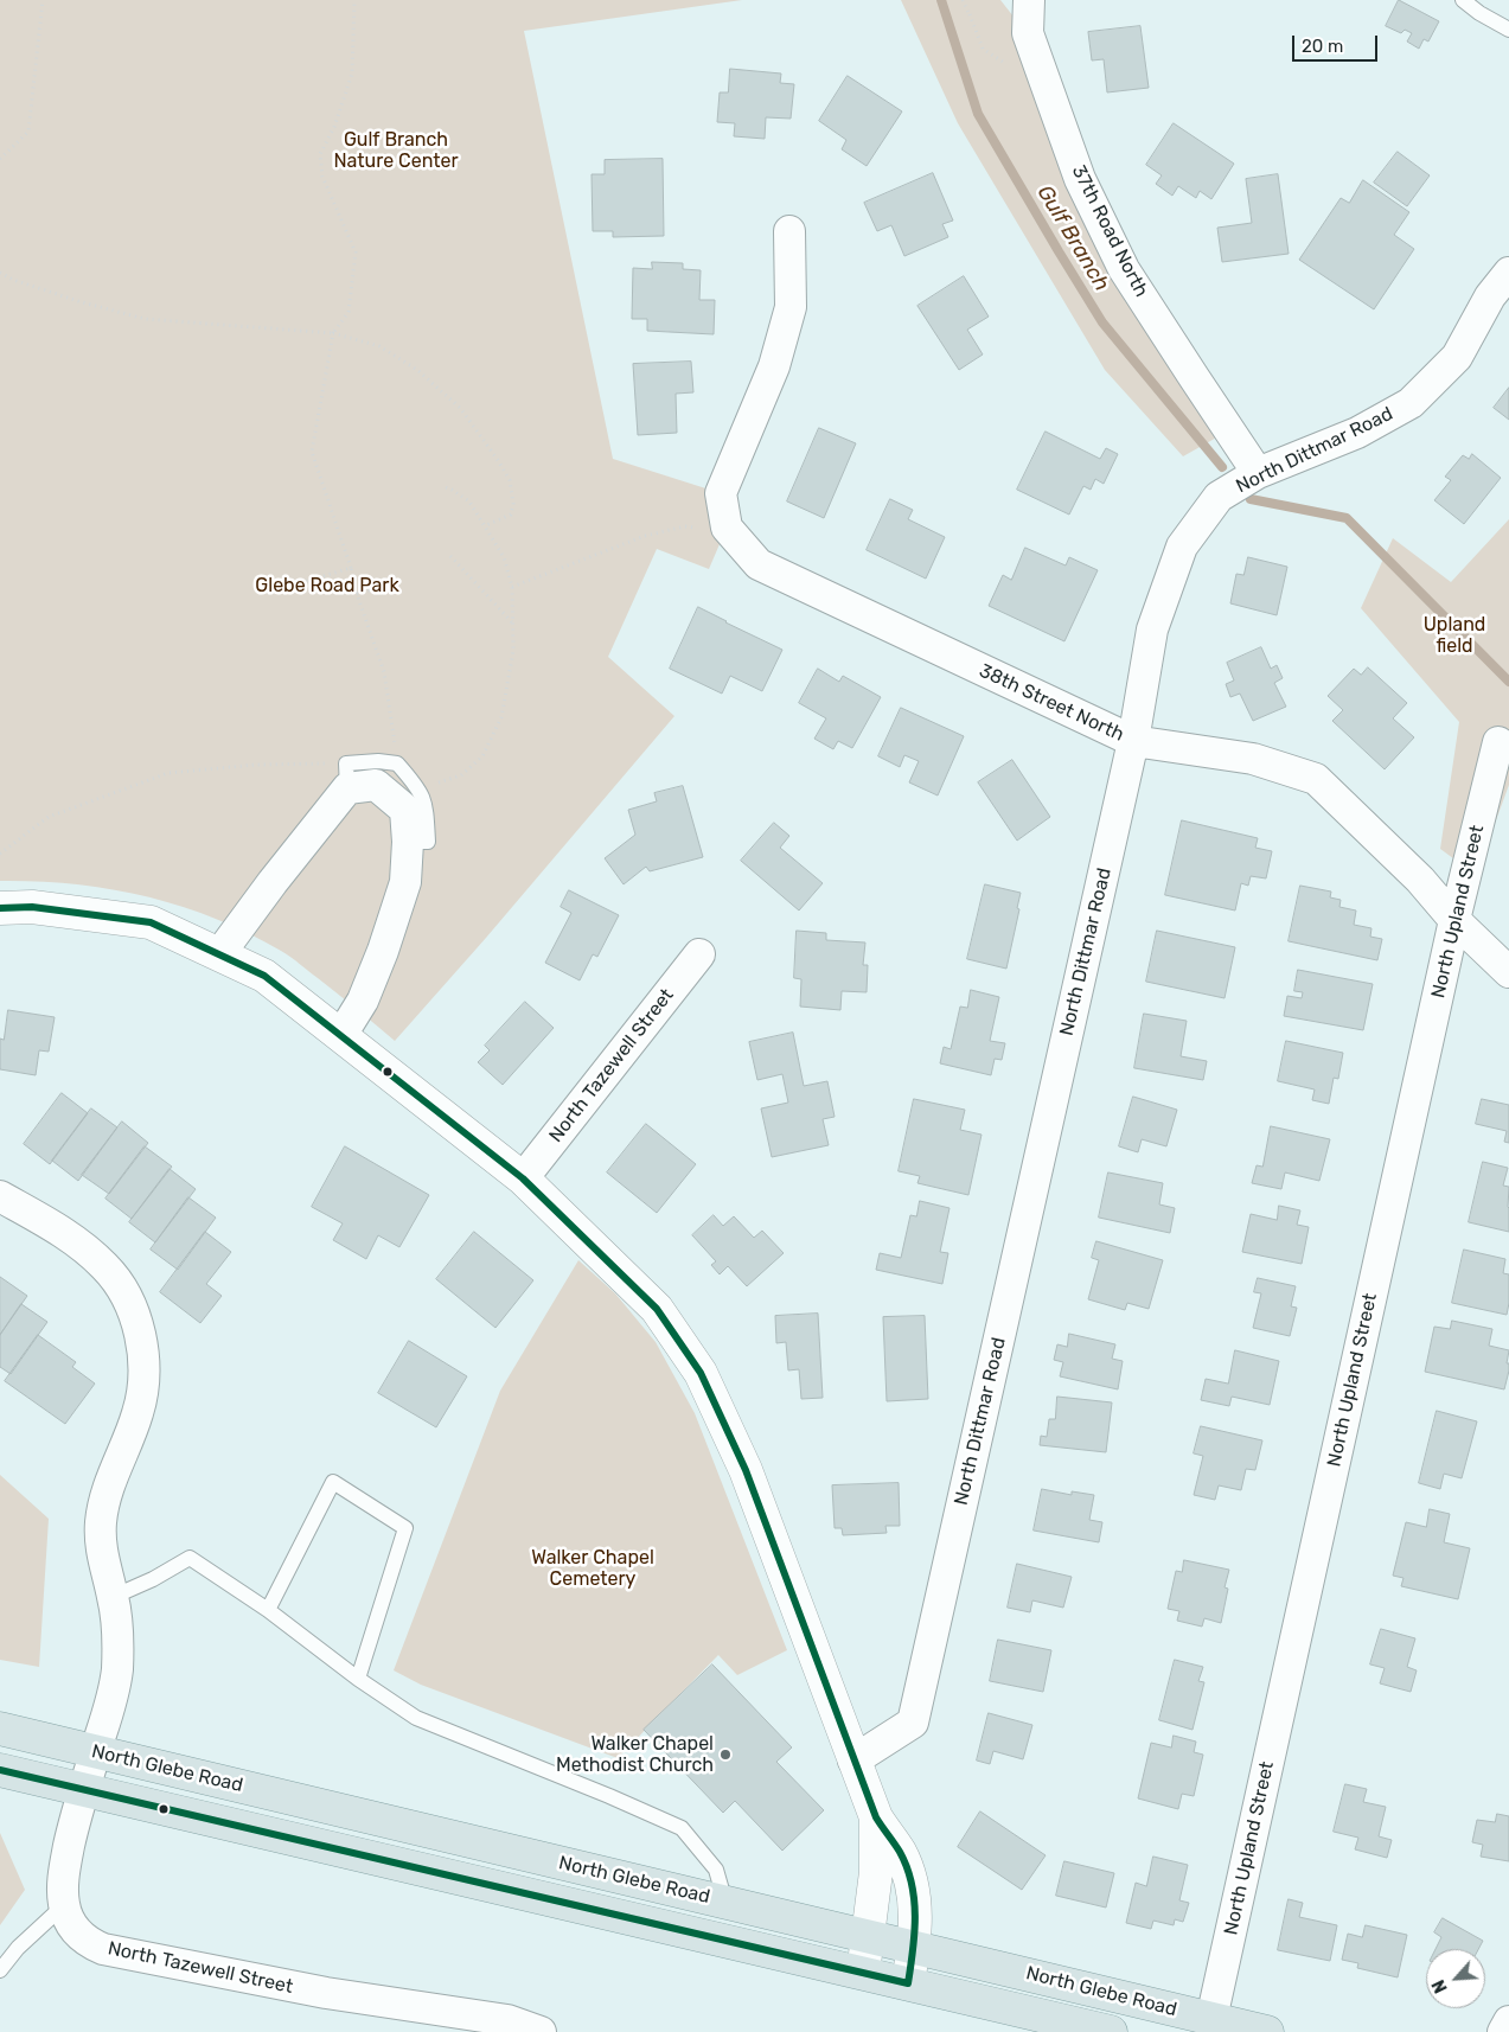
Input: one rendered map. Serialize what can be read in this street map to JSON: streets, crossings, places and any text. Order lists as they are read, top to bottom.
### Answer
{
  "streets": {
    "main road": ["North Glebe Road"],
    "street": [
      "37th Road North",
      "North Dittmar Road",
      "38th Street North",
      "North Upland Street",
      "North Tazewell Street"
    ]
  },
  "crossings": [
    ["37th Road North", "North Dittmar Road"],
    ["North Dittmar Road", "38th Street North"],
    ["38th Street North", "North Upland Street"],
    ["North Upland Street", "North Glebe Road"],
    ["North Tazewell Street", "North Glebe Road"]
  ],
  "water": ["Gulf Branch"],
  "parks": [
    "Gulf Branch Nature Center",
    "Glebe Road Park",
    "Upland field",
    "Walker Chapel Cemetery"
  ],
  "places": ["Walker Chapel Methodist Church"],
  "scale_bar": "20 m",
  "north": "bottom left"
}
